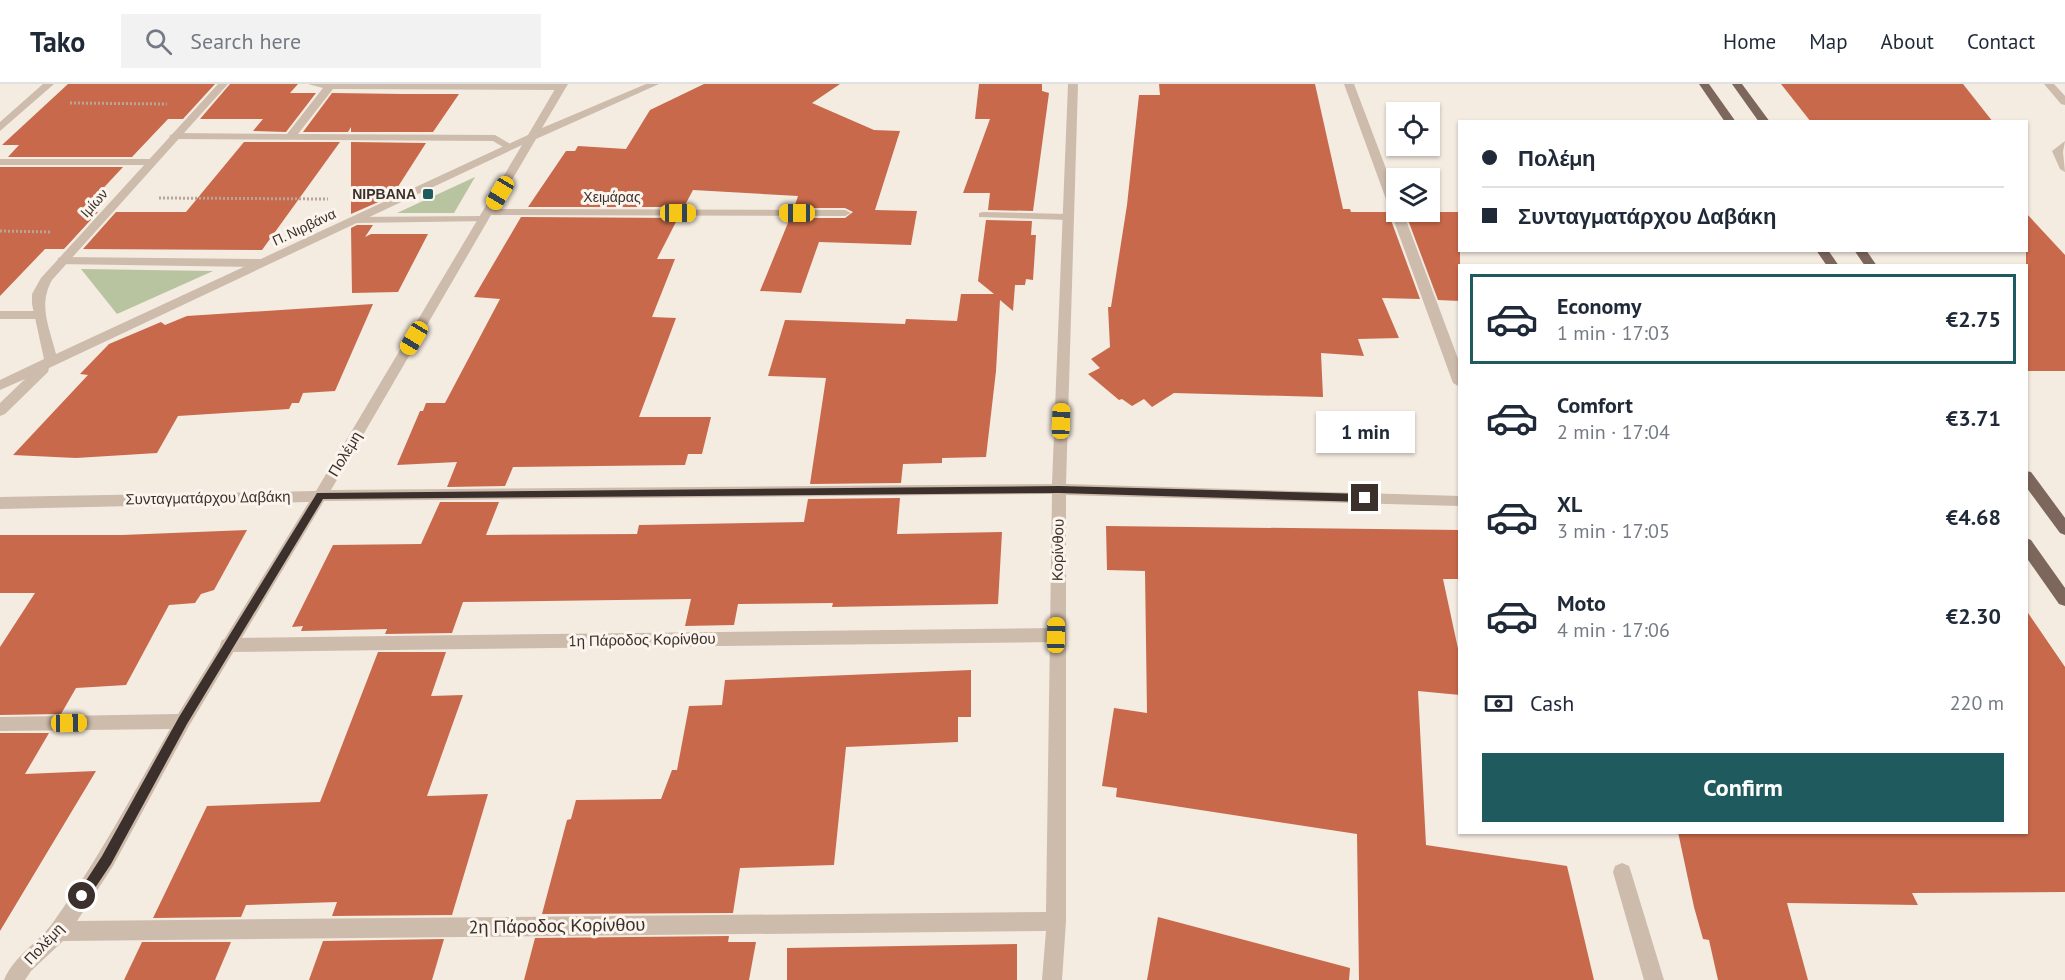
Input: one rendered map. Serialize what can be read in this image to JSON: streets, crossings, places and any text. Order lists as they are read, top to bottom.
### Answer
{
  "streets": {
    "street": [
      "Χειμάρας",
      "Ιμίων",
      "Π. Νιρβάνα",
      "Πολέμη",
      "Συνταγματάρχου Δαβάκη",
      "Κορίνθου",
      "1η Πάροδος Κορίνθου",
      "2η Πάροδος Κορίνθου"
    ]
  },
  "crossings": [
    ["Χειμάρας", "Π. Νιρβάνα"],
    ["Χειμάρας", "Πολέμη"],
    ["Ιμίων", "Π. Νιρβάνα"],
    ["Π. Νιρβάνα", "Πολέμη"],
    ["Πολέμη", "Συνταγματάρχου Δαβάκη"],
    ["Πολέμη", "1η Πάροδος Κορίνθου"],
    ["Πολέμη", "2η Πάροδος Κορίνθου"],
    ["Συνταγματάρχου Δαβάκη", "Κορίνθου"],
    ["Κορίνθου", "1η Πάροδος Κορίνθου"],
    ["Κορίνθου", "2η Πάροδος Κορίνθου"]
  ],
  "places": {
    "transit": ["ΝΙΡΒΑΝΑ"]
  },
  "page": {
    "header": "Tako",
    "search": "Search here",
    "nav": [
      "Home",
      "Map",
      "About",
      "Contact"
    ],
    "banner": ["Πολέμη", "Συνταγματάρχου Δαβάκη"],
    "list": [
      {
        "name": "Economy",
        "note": "1 min · 17:03",
        "value": "€2.75"
      },
      {
        "name": "Comfort",
        "note": "2 min · 17:04",
        "value": "€3.71"
      },
      {
        "name": "XL",
        "note": "3 min · 17:05",
        "value": "€4.68"
      },
      {
        "name": "Moto",
        "note": "4 min · 17:06",
        "value": "€2.30"
      }
    ],
    "bubble": "1 min",
    "pay": ["Cash", "220 m"],
    "buttons": "Confirm"
  }
}
